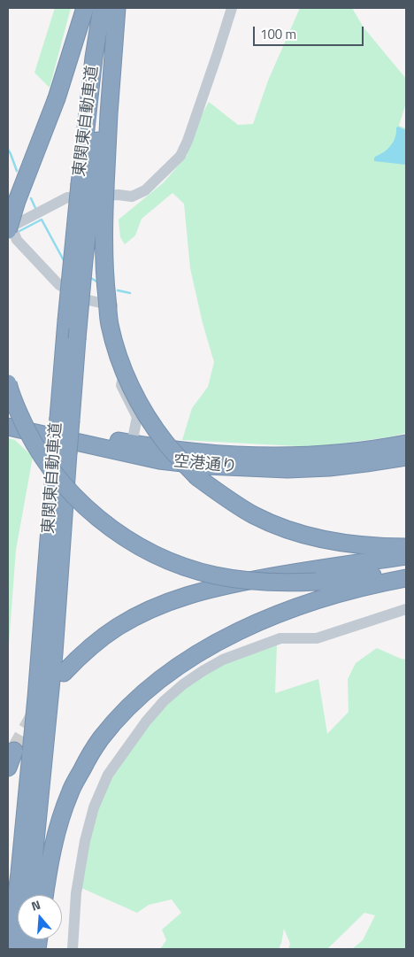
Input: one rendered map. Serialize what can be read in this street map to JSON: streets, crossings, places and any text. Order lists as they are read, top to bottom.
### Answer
{
  "streets": {
    "highway": ["東関東自動車道", "空港通り"]
  },
  "scale_bar": "100 m",
  "north": "top"
}
